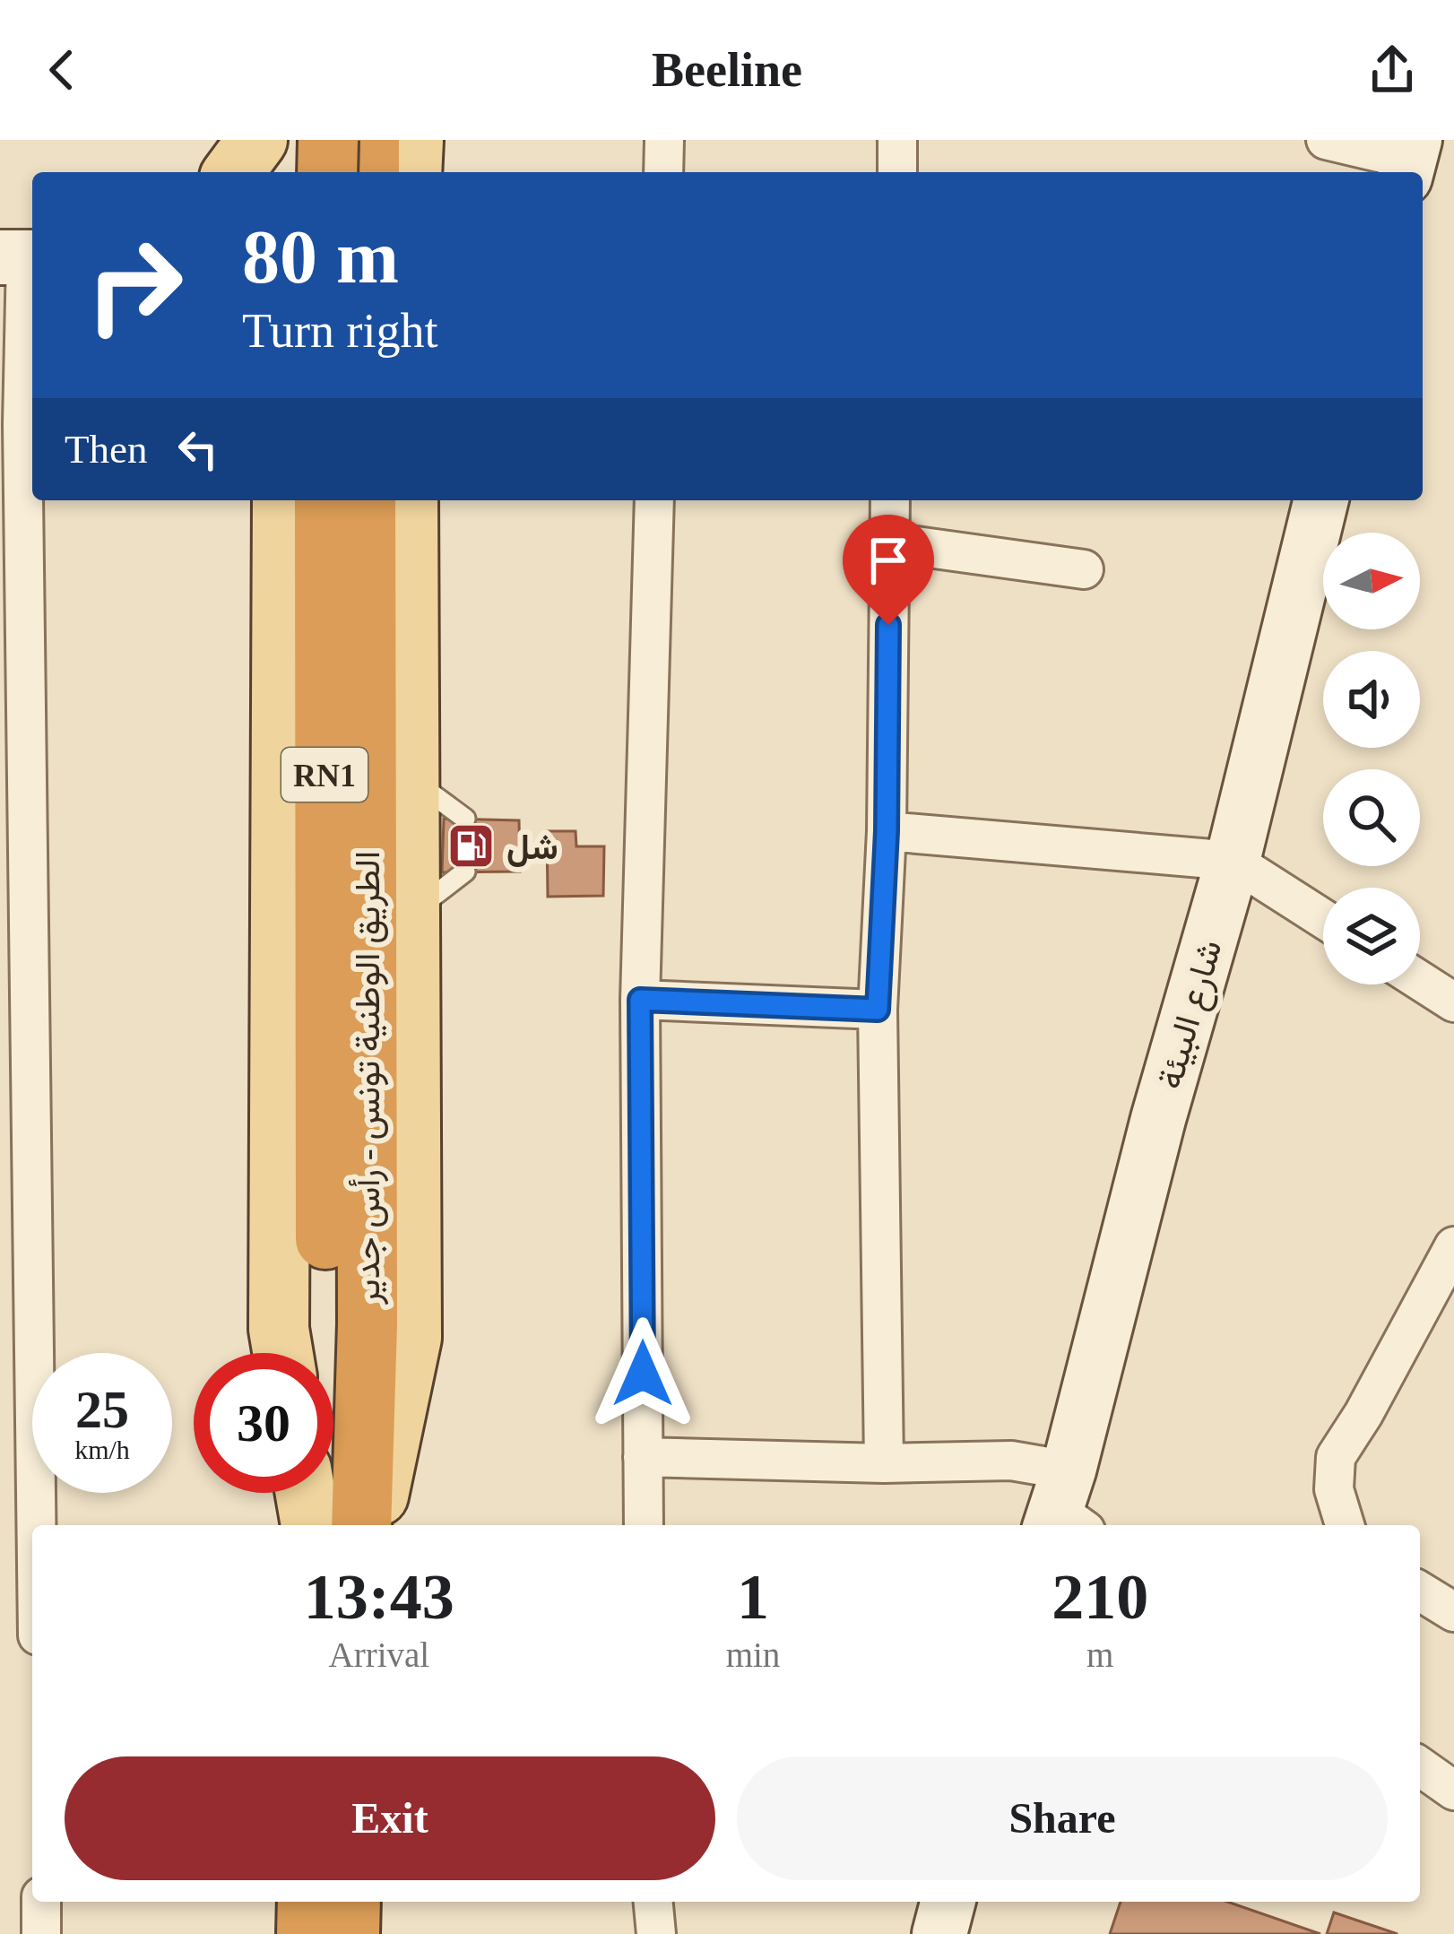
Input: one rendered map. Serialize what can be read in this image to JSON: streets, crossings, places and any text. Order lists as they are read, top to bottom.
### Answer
{
  "streets": {
    "highway": ["RN1", "الطريق الوطنية تونس - رأس جدير"],
    "main road": ["شارع البيئة"]
  },
  "places": {
    "fuel station": ["شل"]
  },
  "north": "right",
  "page": {
    "header": "Beeline",
    "turn": ["80 m", "Turn right"],
    "then": "Then",
    "speed": "25 km/h",
    "limit": "30",
    "eta": [
      "13:43",
      "Arrival",
      "1",
      "min",
      "210",
      "m"
    ],
    "buttons": ["Exit", "Share"]
  }
}
